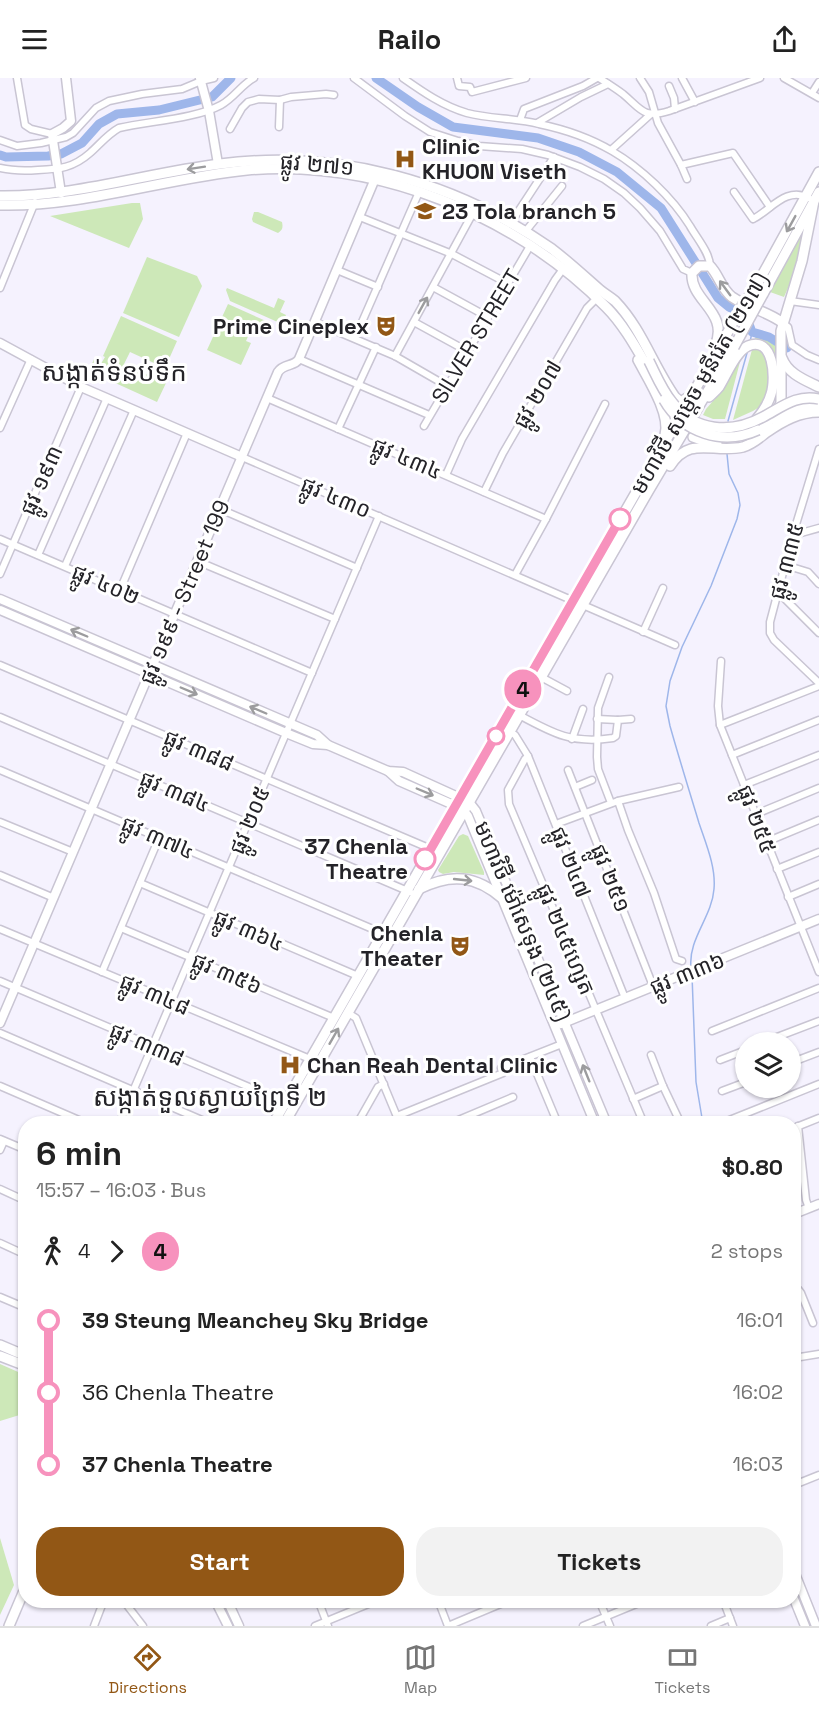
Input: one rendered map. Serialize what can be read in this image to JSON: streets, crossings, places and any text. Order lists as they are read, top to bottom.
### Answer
{
  "streets": {
    "main road": ["ផ្លូវ ២៧១", "មហាវិថី សម្តេច មុនីរ៉េត (២១៧)"],
    "street": [
      "SILVER STREET",
      "ផ្លូវ ២០៧",
      "ផ្លូវ ៤៣៤",
      "ផ្លូវ ១៩៣",
      "ផ្លូវ ៤៣០",
      "ផ្លូវ ៣៣៥",
      "ផ្លូវ ៤០២",
      "ផ្លូវ ១៩៩ - Street 199",
      "ផ្លូវ ៣៨៨",
      "ផ្លូវ ៣៨៤",
      "ផ្លូវ ២៥៥",
      "ផ្លូវ ២០៥",
      "ផ្លូវ ៣៧៤",
      "ផ្លូវ ២៤៧",
      "ផ្លូវ ២៥១",
      "មហាវិថី ម៉ៅសេទុង (២៤៥)",
      "ផ្លូវ ៣៦៤",
      "ផ្លូវ ២៤៥ហ្សេត",
      "ផ្លូវ ៣៥៦",
      "ផ្លូវ ៣៣៦",
      "ផ្លូវ ៣៤៨",
      "ផ្លូវ ៣៣៨"
    ]
  },
  "crossings": [
    ["ផ្លូវ ២៧១", "SILVER STREET"],
    ["ផ្លូវ ២៧១", "ផ្លូវ ២០៧"],
    ["មហាវិថី សម្តេច មុនីរ៉េត (២១៧)", "ផ្លូវ ៤៣០"],
    ["មហាវិថី សម្តេច មុនីរ៉េត (២១៧)", "ផ្លូវ ៣៨៨"],
    ["មហាវិថី សម្តេច មុនីរ៉េត (២១៧)", "ផ្លូវ ៣៨៤"],
    ["មហាវិថី សម្តេច មុនីរ៉េត (២១៧)", "ផ្លូវ ៣៧៤"],
    ["មហាវិថី សម្តេច មុនីរ៉េត (២១៧)", "ផ្លូវ ២៤៧"],
    ["មហាវិថី សម្តេច មុនីរ៉េត (២១៧)", "មហាវិថី ម៉ៅសេទុង (២៤៥)"],
    ["មហាវិថី សម្តេច មុនីរ៉េត (២១៧)", "ផ្លូវ ៣៦៤"],
    ["មហាវិថី សម្តេច មុនីរ៉េត (២១៧)", "ផ្លូវ ៣៥៦"],
    ["មហាវិថី សម្តេច មុនីរ៉េត (២១៧)", "ផ្លូវ ៣៤៨"],
    ["មហាវិថី សម្តេច មុនីរ៉េត (២១៧)", "ផ្លូវ ៣៣៨"],
    ["ផ្លូវ ២០៧", "ផ្លូវ ៤៣៤"],
    ["ផ្លូវ ៤៣៤", "ផ្លូវ ១៩៩ - Street 199"],
    ["ផ្លូវ ១៩៣", "ផ្លូវ ៤៣០"],
    ["ផ្លូវ ១៩៣", "ផ្លូវ ៤០២"],
    ["ផ្លូវ ៤៣០", "ផ្លូវ ១៩៩ - Street 199"],
    ["ផ្លូវ ៤៣០", "ផ្លូវ ២០៥"],
    ["ផ្លូវ ៤០២", "ផ្លូវ ១៩៩ - Street 199"],
    ["ផ្លូវ ៤០២", "ផ្លូវ ២០៥"],
    ["ផ្លូវ ១៩៩ - Street 199", "ផ្លូវ ៣៨៨"],
    ["ផ្លូវ ១៩៩ - Street 199", "ផ្លូវ ៣៨៤"],
    ["ផ្លូវ ១៩៩ - Street 199", "ផ្លូវ ៣៧៤"],
    ["ផ្លូវ ១៩៩ - Street 199", "មហាវិថី ម៉ៅសេទុង (២៤៥)"],
    ["ផ្លូវ ១៩៩ - Street 199", "ផ្លូវ ៣៤៨"],
    ["ផ្លូវ ១៩៩ - Street 199", "ផ្លូវ ៣៣៨"],
    ["ផ្លូវ ៣៨៨", "ផ្លូវ ២០៥"],
    ["ផ្លូវ ៣៨៤", "ផ្លូវ ២០៥"],
    ["ផ្លូវ ២៥៥", "ផ្លូវ ៣៣៦"],
    ["ផ្លូវ ២០៥", "ផ្លូវ ៣៧៤"],
    ["ផ្លូវ ២០៥", "មហាវិថី ម៉ៅសេទុង (២៤៥)"],
    ["ផ្លូវ ២០៥", "ផ្លូវ ៣៦៤"],
    ["ផ្លូវ ២០៥", "ផ្លូវ ៣៥៦"],
    ["ផ្លូវ ២០៥", "ផ្លូវ ៣៤៨"],
    ["ផ្លូវ ២០៥", "ផ្លូវ ៣៣៨"],
    ["ផ្លូវ ២៤៧", "ផ្លូវ ២៤៥ហ្សេត"],
    ["ផ្លូវ ២៤៧", "ផ្លូវ ៣៣៦"],
    ["ផ្លូវ ២៥១", "ផ្លូវ ៣៣៦"],
    ["មហាវិថី ម៉ៅសេទុង (២៤៥)", "ផ្លូវ ៣៣៦"],
    ["ផ្លូវ ២៤៥ហ្សេត", "ផ្លូវ ៣៣៦"]
  ],
  "districts": ["សង្កាត់ទំនប់ទឹក", "សង្កាត់ទួលស្វាយព្រៃទី ២"],
  "places": {
    "hospital": ["Clinic KHUON Viseth", "Chan Reah Dental Clinic"],
    "school or university": ["23 Tola branch 5"],
    "theatre": ["Prime Cineplex", "Chenla Theater"],
    "other": ["37 Chenla Theatre"]
  },
  "lines": ["bus line 4"],
  "page": {
    "header": "Railo",
    "on_map": "4",
    "heading": ["6 min", "15:57 – 16:03 · Bus", "$0.80"],
    "legs": ["4", "4", "2 stops"],
    "list": [
      {
        "name": "39 Steung Meanchey Sky Bridge",
        "value": "16:01"
      },
      {
        "name": "36 Chenla Theatre",
        "value": "16:02"
      },
      {
        "name": "37 Chenla Theatre",
        "value": "16:03"
      }
    ],
    "buttons": ["Start", "Tickets"],
    "tabs": ["Directions", "Map", "Tickets"]
  }
}
